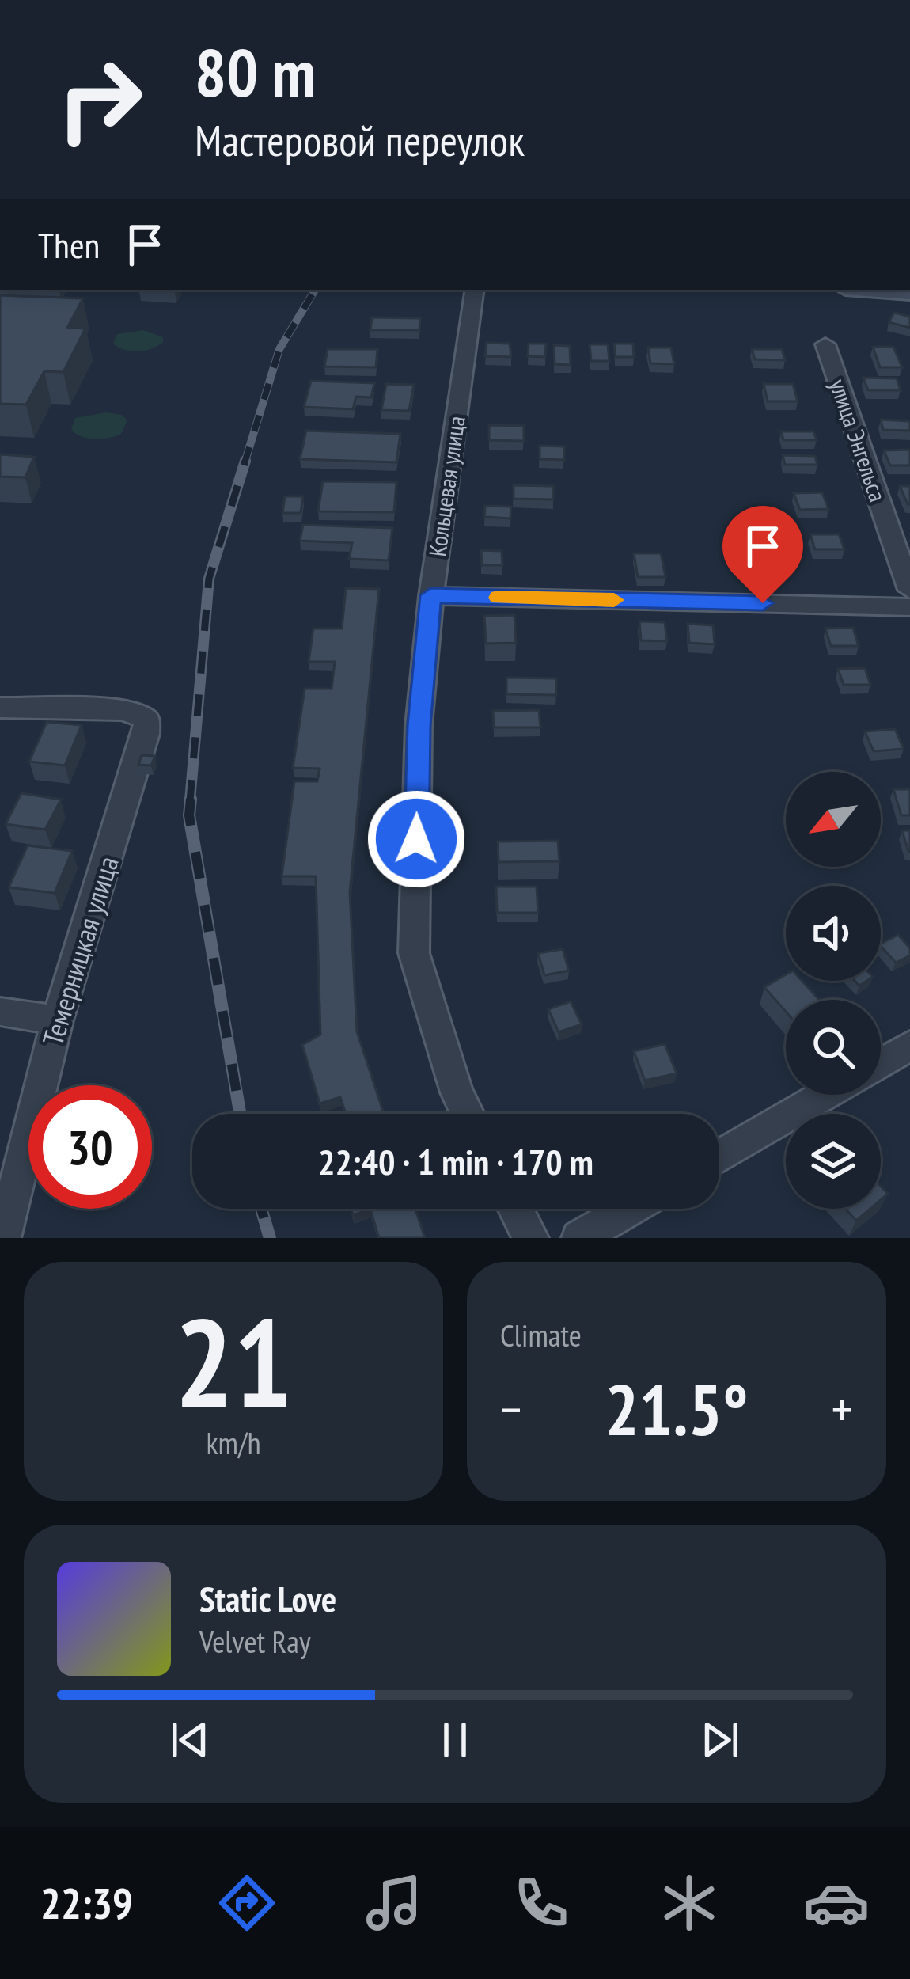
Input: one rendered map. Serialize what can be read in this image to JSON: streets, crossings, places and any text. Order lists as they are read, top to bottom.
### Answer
{
  "streets": {
    "street": ["улица Энгельса", "Кольцевая улица", "Темерницкая улица"]
  },
  "north": "bottom left",
  "page": {
    "turn": ["80 m", "Мастеровой переулок"],
    "then": "Then",
    "limit": "30",
    "trip": "22:40 · 1 min · 170 m",
    "tile": [
      ["21", "km/h"],
      "Climate"
    ],
    "heat": ["−", "21.5°", "+"],
    "song": ["Static Love", "Velvet Ray"],
    "tabs": "22:39"
  }
}
